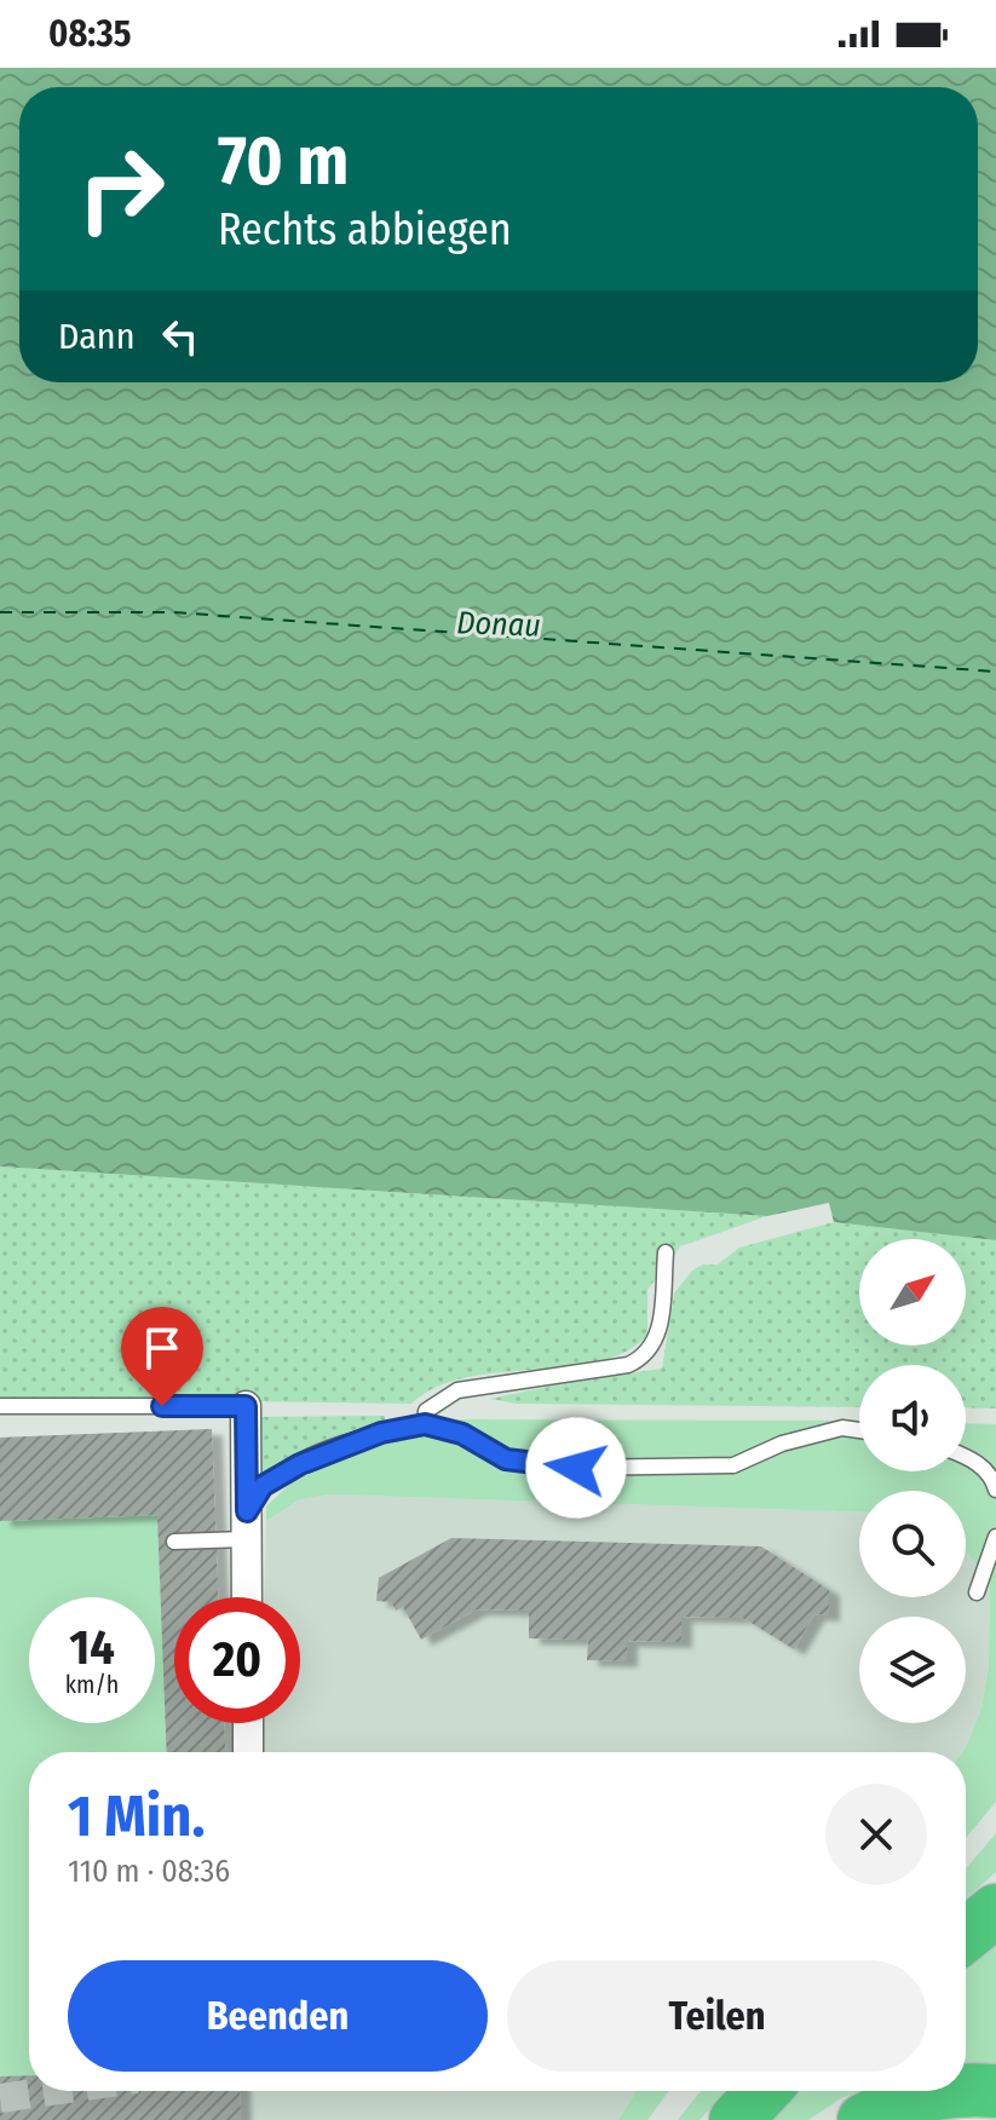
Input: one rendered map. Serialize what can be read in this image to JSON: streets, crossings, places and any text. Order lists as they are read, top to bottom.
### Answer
{
  "water": ["Donau"],
  "north": "top right",
  "page": {
    "status": "08:35",
    "turn": ["70 m", "Rechts abbiegen"],
    "then": "Dann",
    "speed": "14 km/h",
    "limit": "20",
    "heading": ["1 Min.", "110 m · 08:36"],
    "buttons": ["Beenden", "Teilen"]
  }
}
